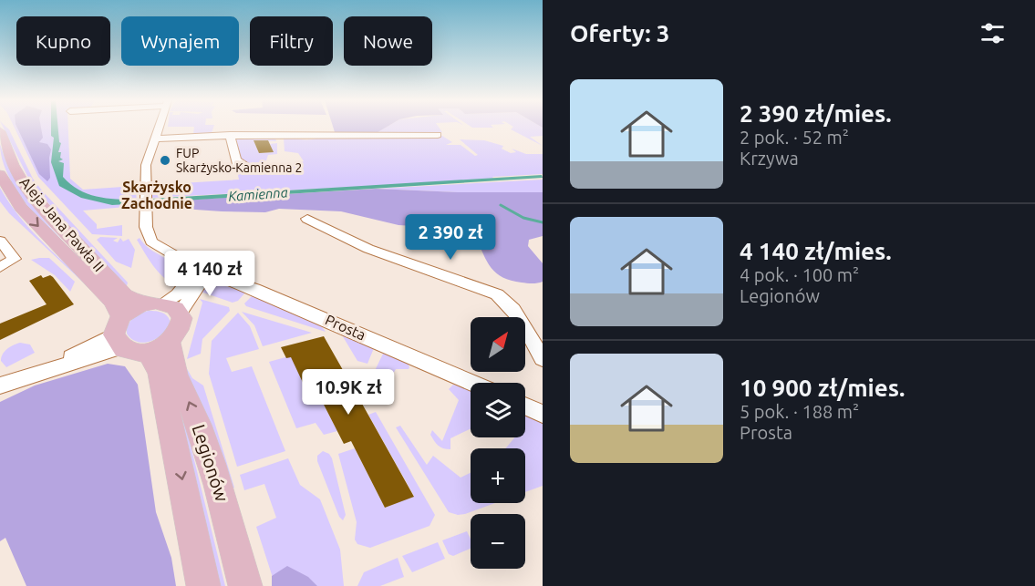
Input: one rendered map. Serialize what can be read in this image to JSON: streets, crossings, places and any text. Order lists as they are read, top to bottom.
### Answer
{
  "streets": {
    "main road": ["Aleja Jana Pawła II", "Legionów"],
    "street": ["Prosta"]
  },
  "crossings": [
    ["Aleja Jana Pawła II", "Legionów"]
  ],
  "districts": ["Skarżysko Zachodnie"],
  "water": ["Kamienna"],
  "places": ["FUP Skarżysko-Kamienna 2"],
  "north": "top right",
  "page": {
    "heading": "Oferty: 3",
    "chip": [
      "Kupno",
      "Wynajem",
      "Filtry",
      "Nowe"
    ],
    "list": [
      {
        "name": "2 390 zł/mies.",
        "note": "2 pok. · 52 m² · Krzywa"
      },
      {
        "name": "4 140 zł/mies.",
        "note": "4 pok. · 100 m² · Legionów"
      },
      {
        "name": "10 900 zł/mies.",
        "note": "5 pok. · 188 m² · Prosta"
      }
    ],
    "price": ["2 390 zł", "4 140 zł", "10.9K zł"],
    "map_buttons": ["+", "−"]
  }
}
